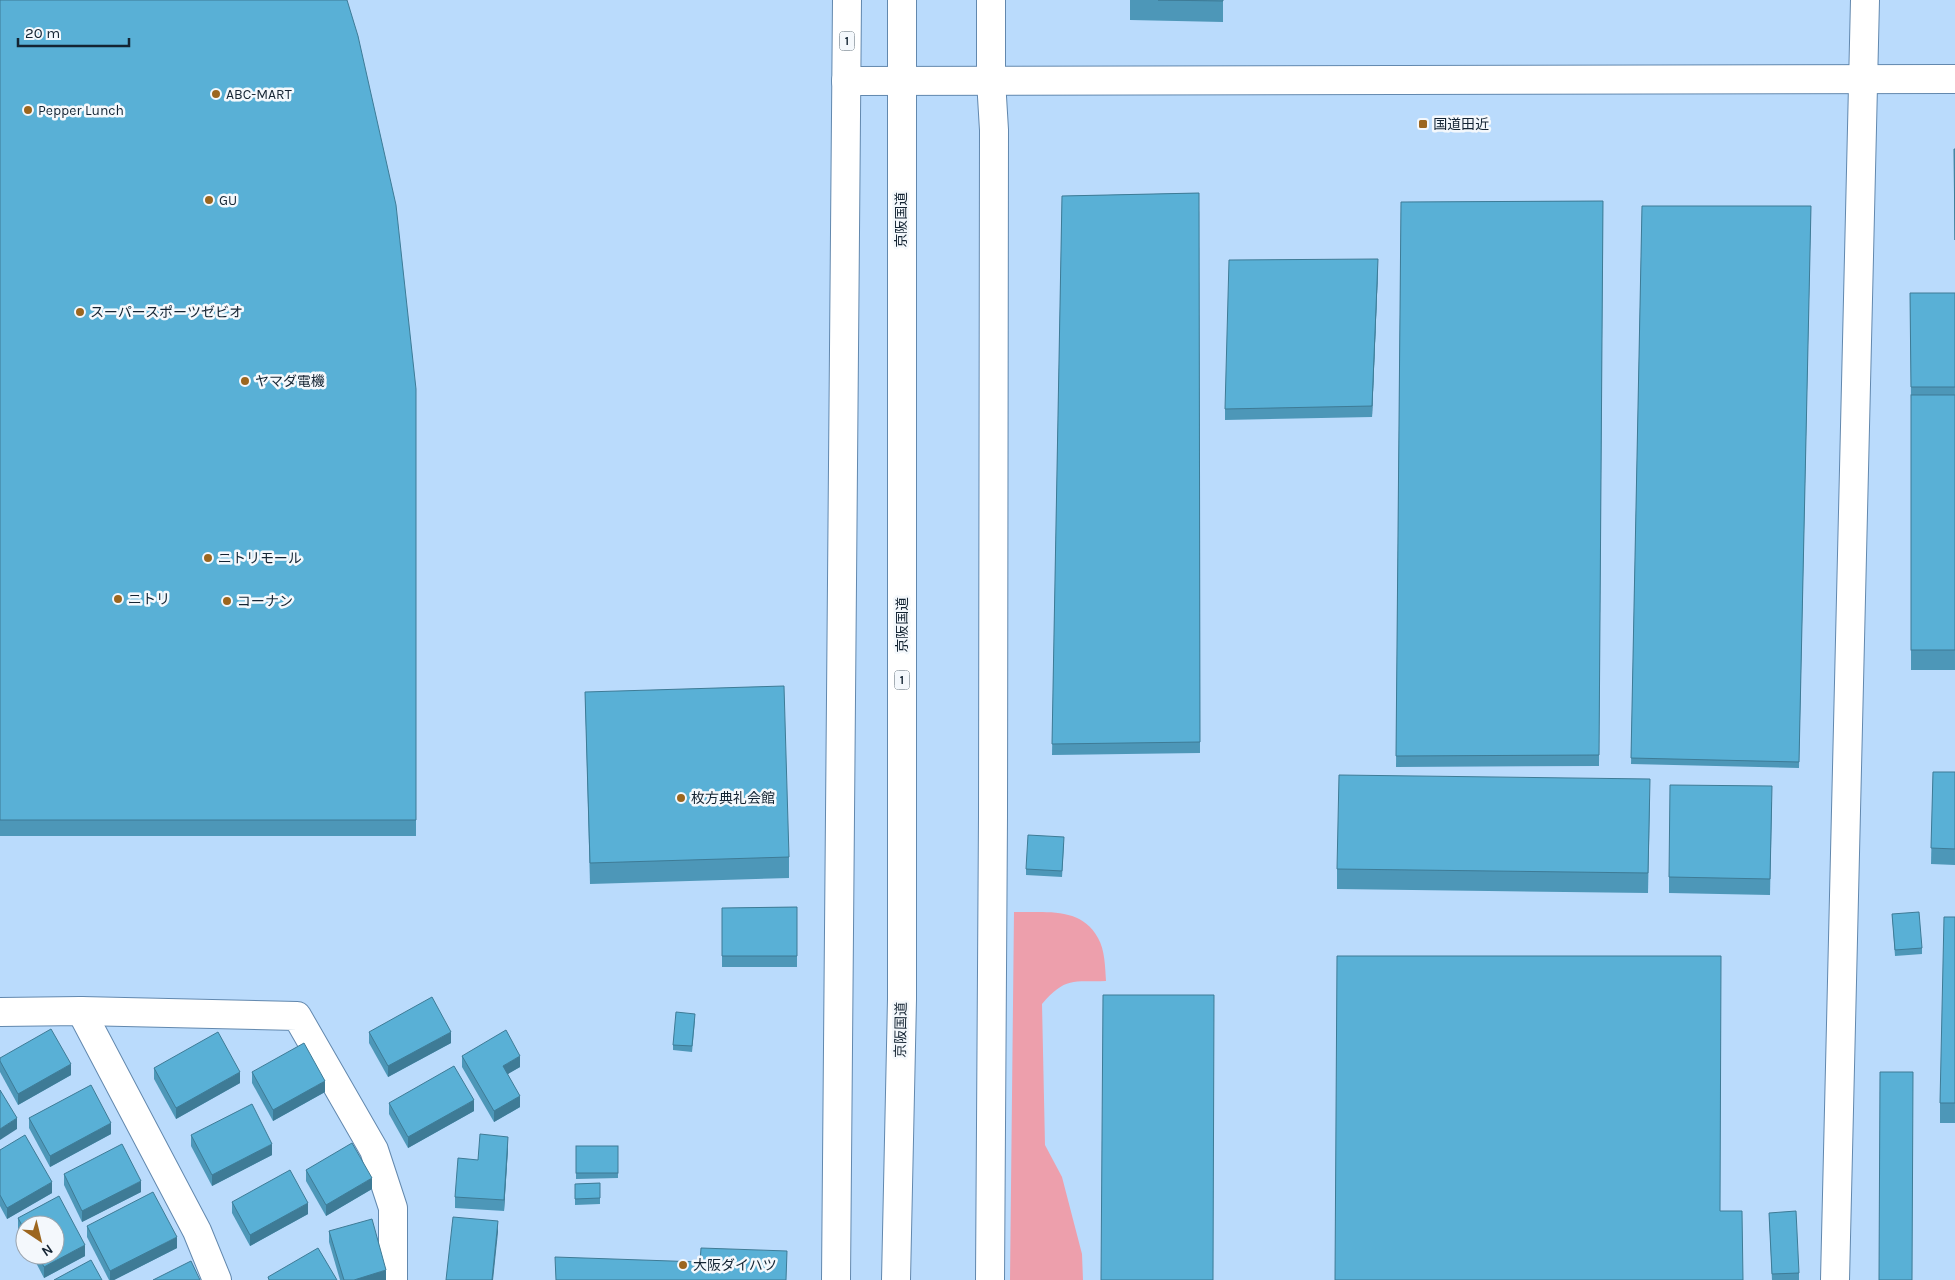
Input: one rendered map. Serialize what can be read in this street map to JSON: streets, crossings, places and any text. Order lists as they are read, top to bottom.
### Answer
{
  "streets": {
    "main road": ["1", "京阪国道"]
  },
  "places": {
    "other": [
      "ABC-MART",
      "Pepper Lunch",
      "GU",
      "スーパースポーツゼビオ",
      "ヤマダ電機",
      "ニトリモール",
      "ニトリ",
      "コーナン",
      "枚方典礼会館",
      "大阪ダイハツ"
    ],
    "transit": ["国道田近"]
  },
  "scale_bar": "20 m",
  "north": "bottom right"
}
